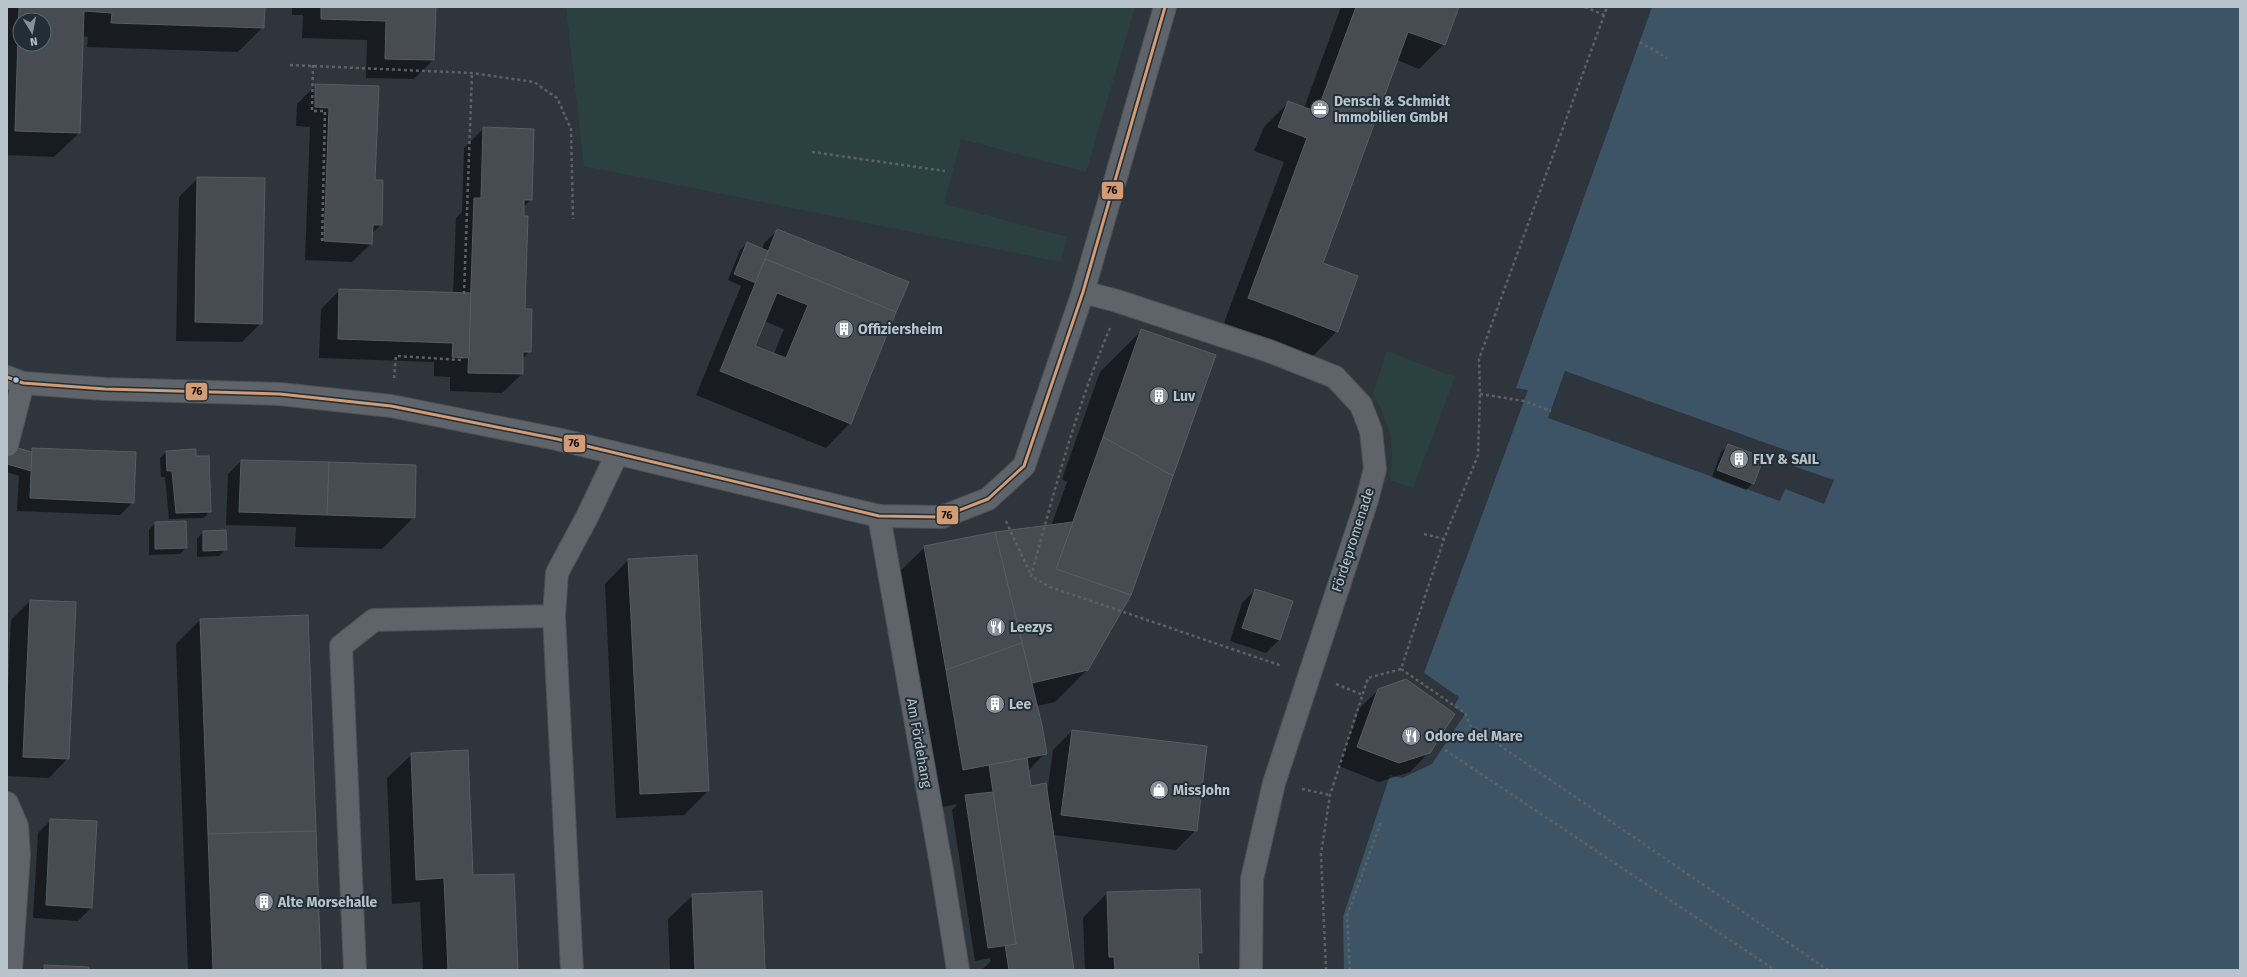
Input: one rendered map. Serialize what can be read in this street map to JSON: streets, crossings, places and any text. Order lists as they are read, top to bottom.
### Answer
{
  "streets": {
    "street": ["Fördepromenade", "Am Fördehang"]
  },
  "places": {
    "office": ["Densch & Schmidt Immobilien GmbH"],
    "building": [
      "Offiziersheim",
      "Luv",
      "FLY & SAIL",
      "Lee",
      "Alte Morsehalle"
    ],
    "restaurant": ["Leezys", "Odore del Mare"],
    "shop": ["MissJohn"]
  },
  "lines": ["transit line 76"],
  "north": "bottom"
}
